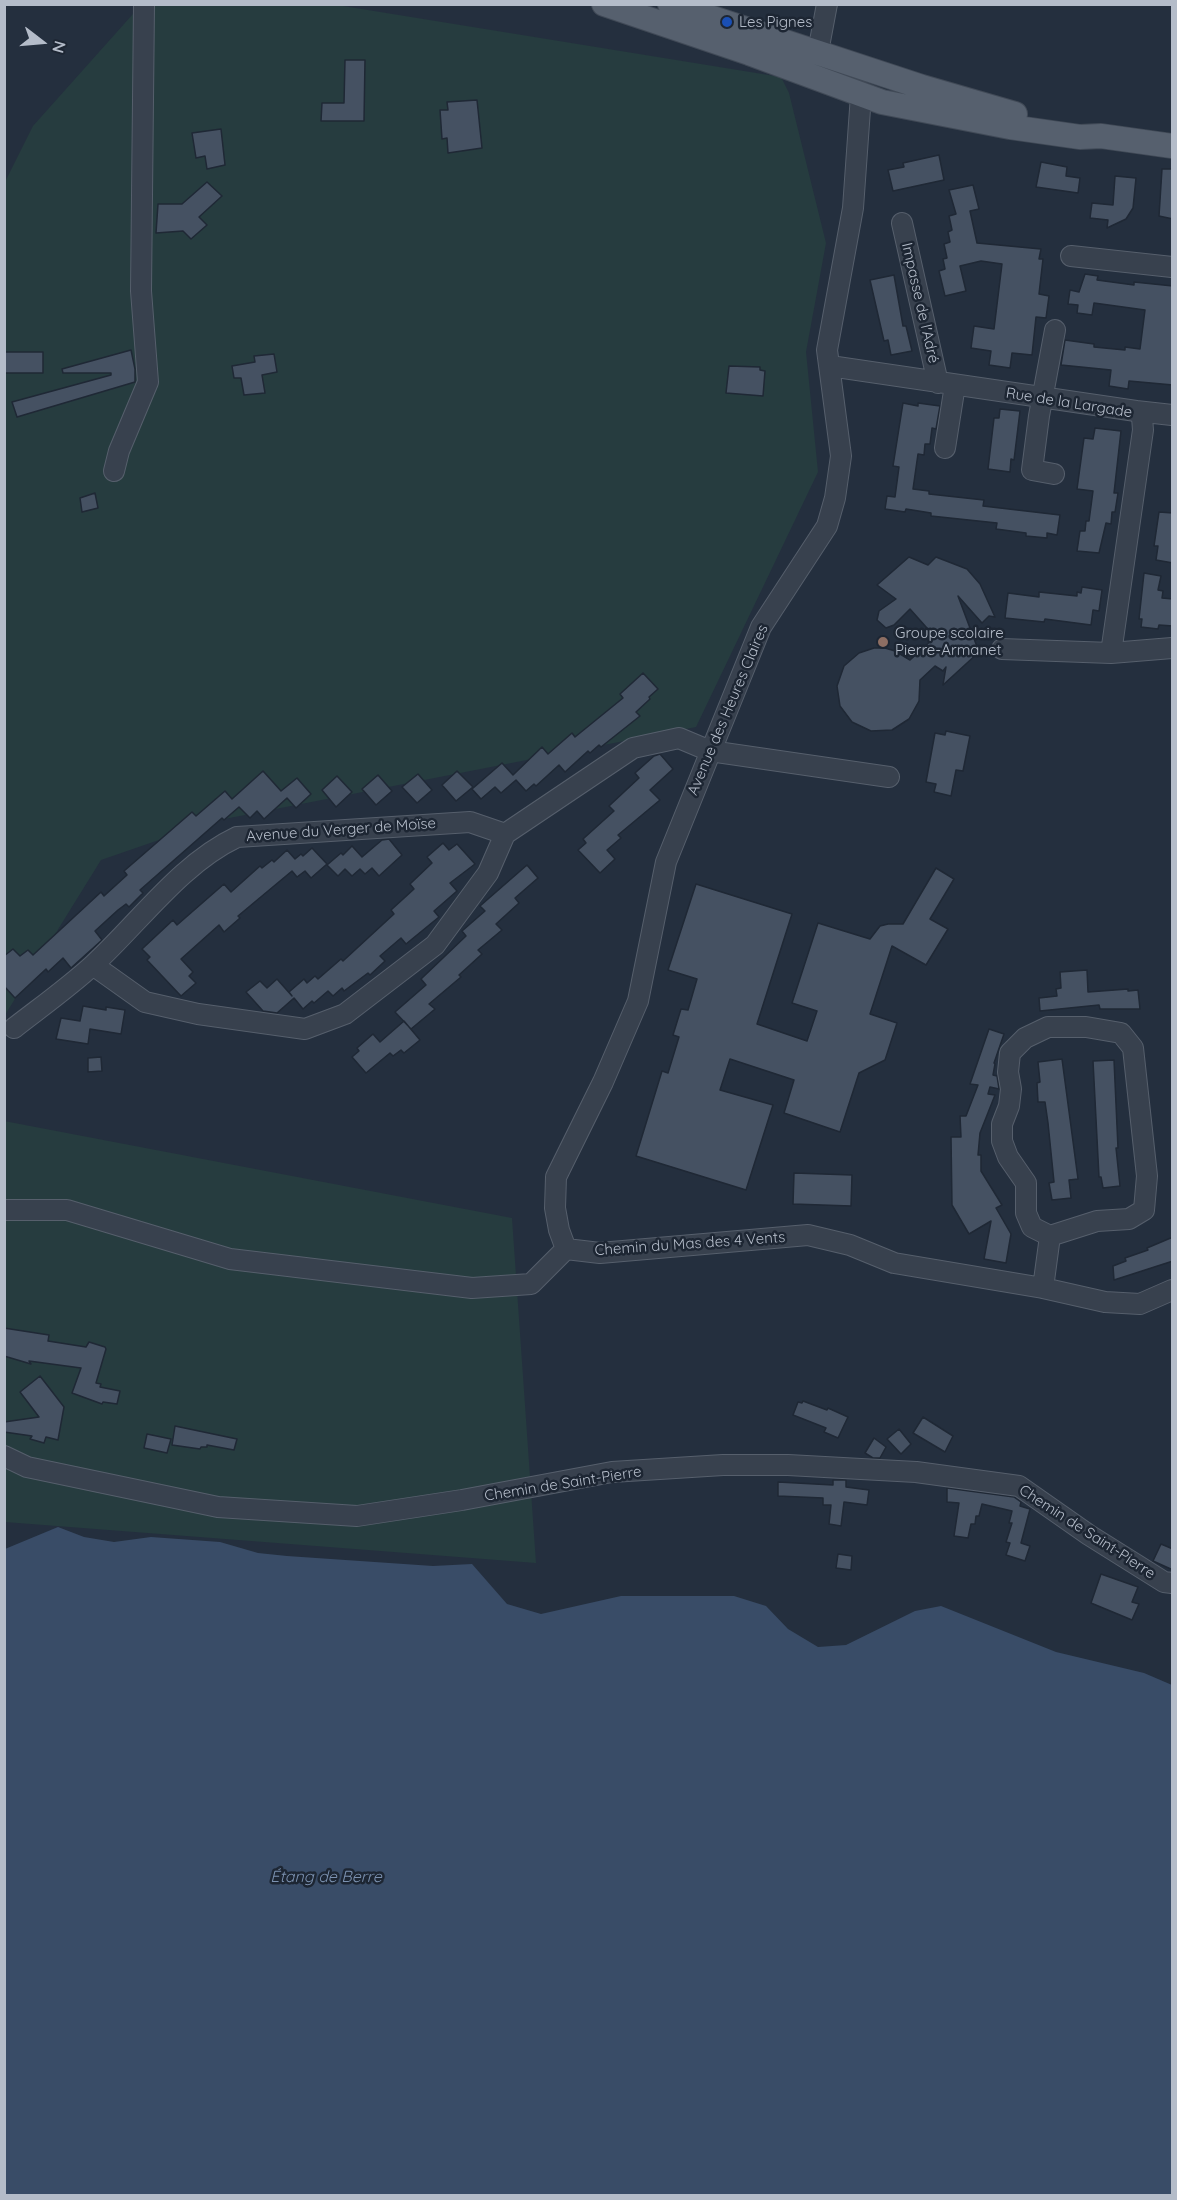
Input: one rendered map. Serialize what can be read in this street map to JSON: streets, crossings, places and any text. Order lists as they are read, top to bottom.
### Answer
{
  "streets": {
    "street": [
      "Impasse de l'Adré",
      "Rue de la Largade",
      "Avenue des Heures Claires",
      "Avenue du Verger de Moïse",
      "Chemin du Mas des 4 Vents",
      "Chemin de Saint-Pierre"
    ]
  },
  "crossings": [
    ["Impasse de l'Adré", "Rue de la Largade"],
    ["Rue de la Largade", "Avenue des Heures Claires"],
    ["Avenue des Heures Claires", "Chemin du Mas des 4 Vents"]
  ],
  "water": ["Étang de Berre"],
  "places": ["Les Pignes", "Groupe scolaire Pierre-Armanet"],
  "north": "right"
}
